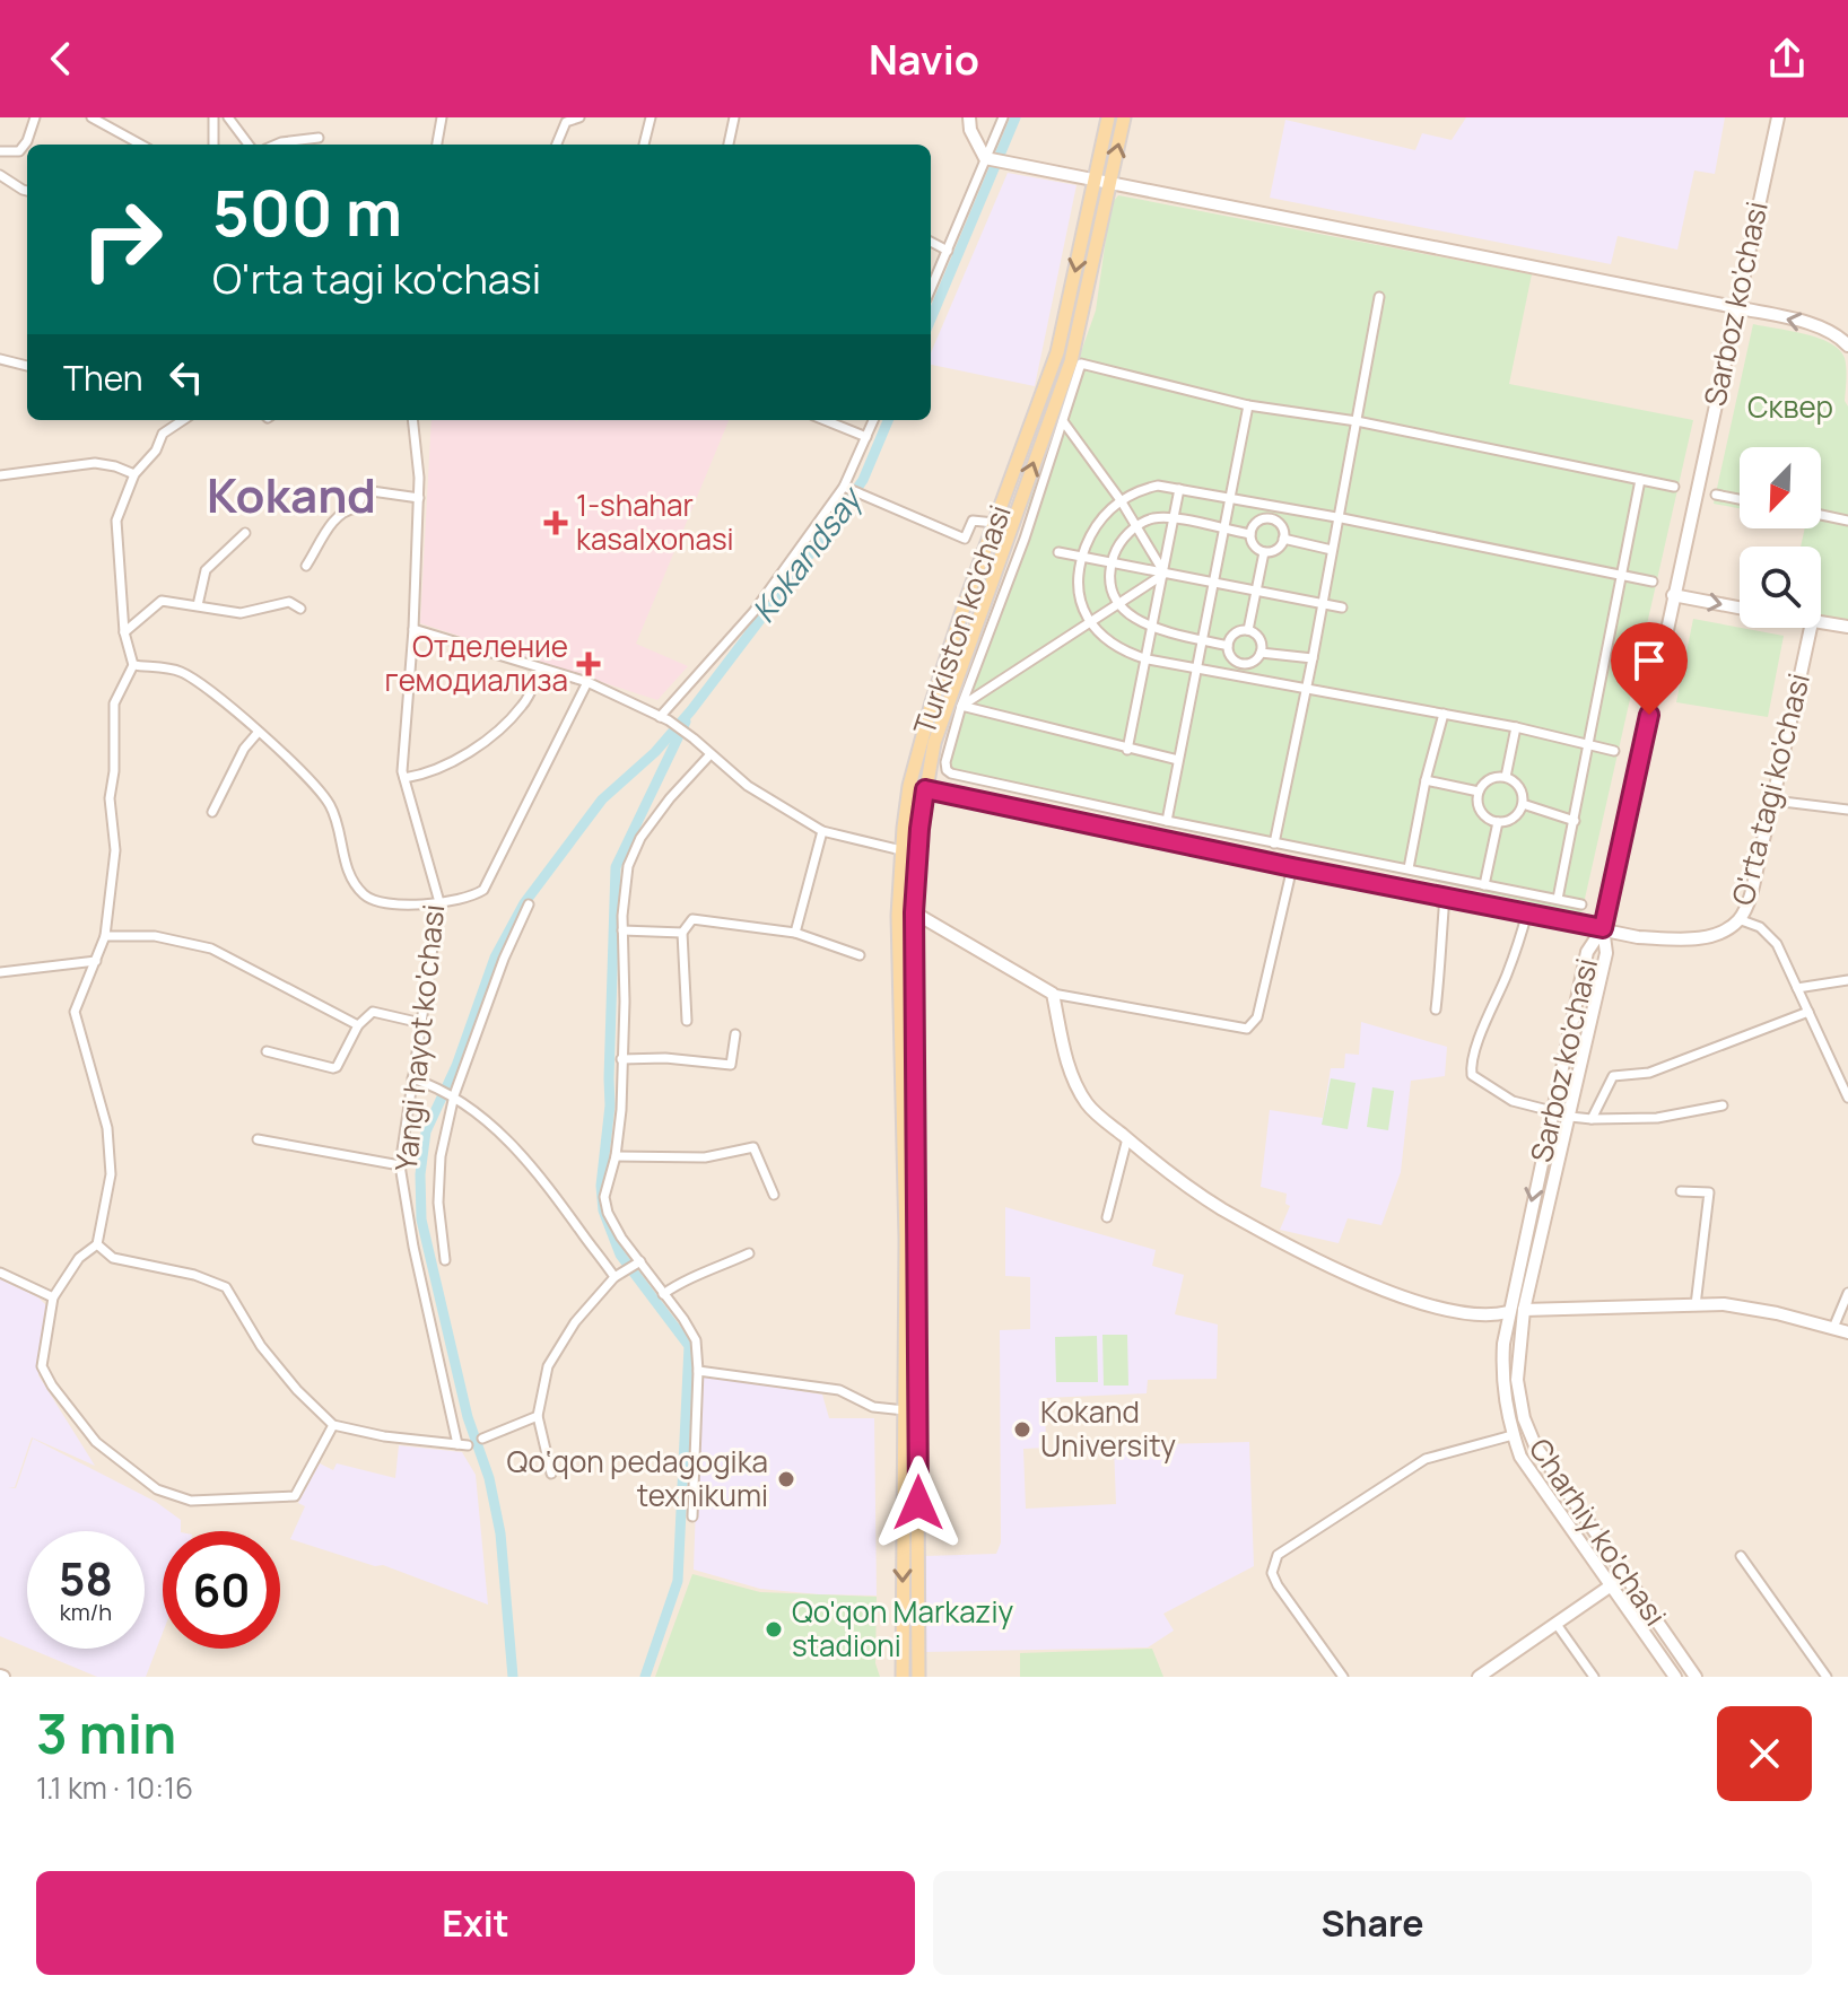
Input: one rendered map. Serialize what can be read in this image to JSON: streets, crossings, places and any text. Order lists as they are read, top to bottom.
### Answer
{
  "streets": {
    "main road": [
      "Sarboz ko'chasi",
      "Turkiston ko'chasi",
      "O'rta tagi ko'chasi",
      "Charhiy ko'chasi"
    ],
    "street": ["Yangi hayot ko'chasi"]
  },
  "crossings": [
    ["Sarboz ko'chasi", "O'rta tagi ko'chasi"],
    ["Sarboz ko'chasi", "Charhiy ko'chasi"],
    ["Turkiston ko'chasi", "O'rta tagi ko'chasi"]
  ],
  "districts": ["Kokand"],
  "water": ["Kokandsay"],
  "parks": ["Сквер"],
  "places": {
    "health": ["1-shahar kasalxonasi", "Отделение гемодиализа"],
    "other": ["Kokand University", "Qo‘qon pedagogika texnikumi", "Qo'qon Markaziy stadioni"]
  },
  "north": "bottom left",
  "page": {
    "header": "Navio",
    "turn": ["500 m", "O'rta tagi ko'chasi"],
    "then": "Then",
    "speed": "58 km/h",
    "limit": "60",
    "heading": ["3 min", "1.1 km · 10:16"],
    "buttons": ["Exit", "Share"]
  }
}
